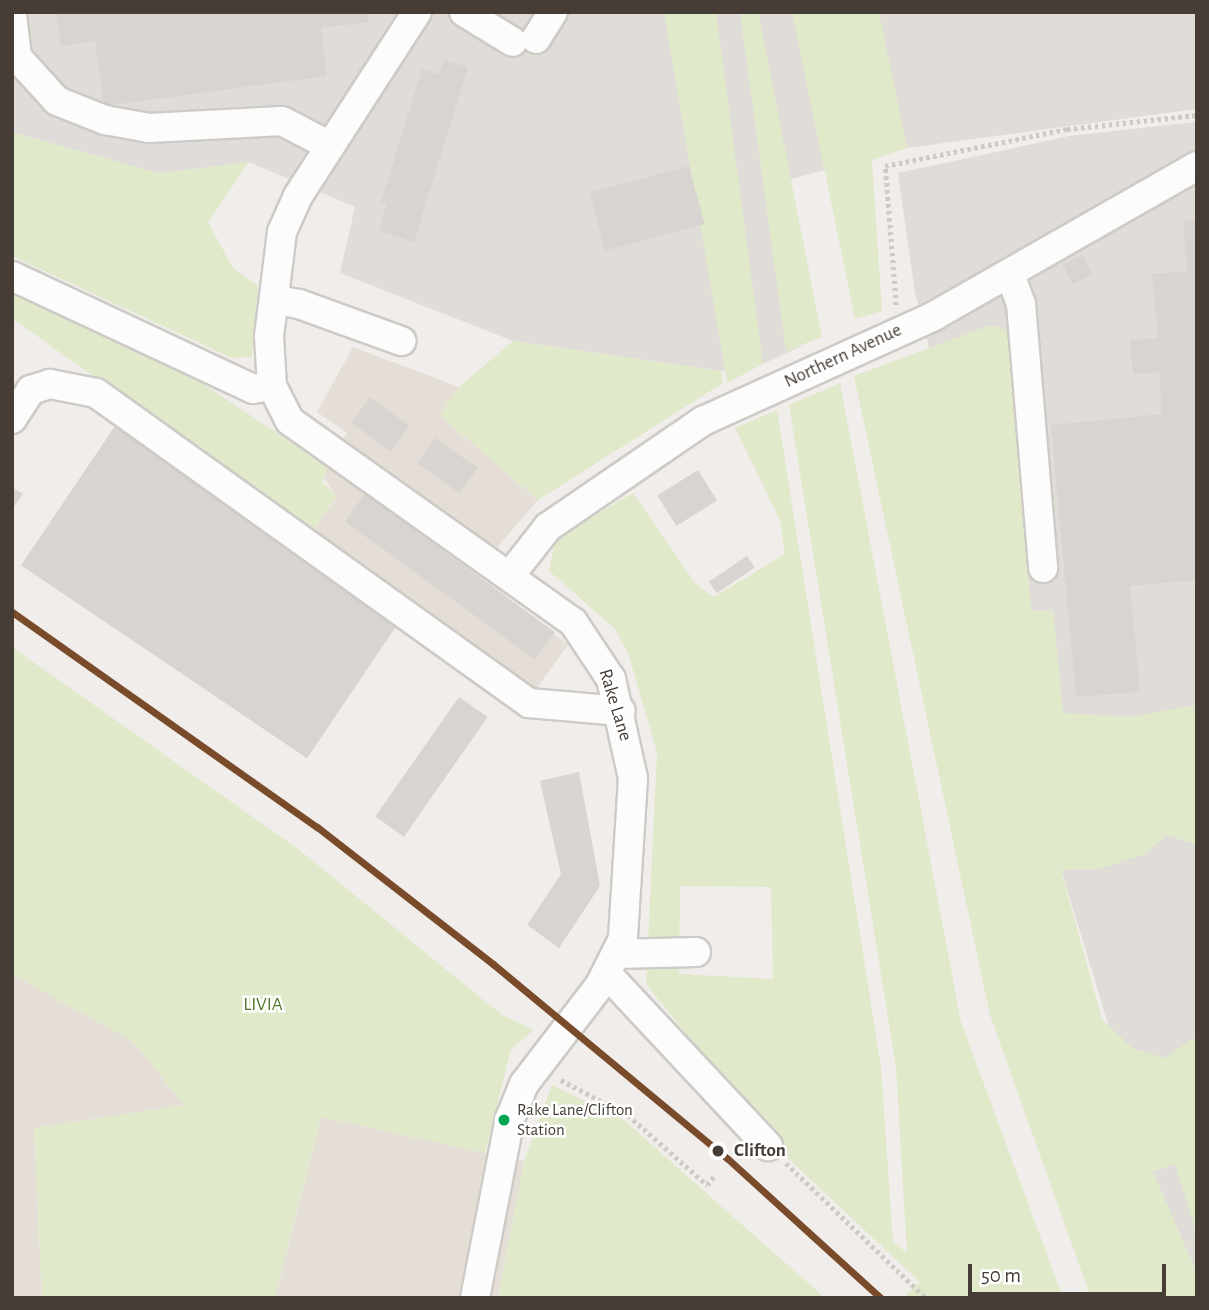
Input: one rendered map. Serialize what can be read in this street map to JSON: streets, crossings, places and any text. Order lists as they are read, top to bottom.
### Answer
{
  "streets": {
    "street": ["Northern Avenue", "Rake Lane"]
  },
  "crossings": [
    ["Northern Avenue", "Rake Lane"]
  ],
  "parks": ["LIVIA"],
  "places": ["Rake Lane/Clifton Station", "Clifton"],
  "scale_bar": "50 m"
}
